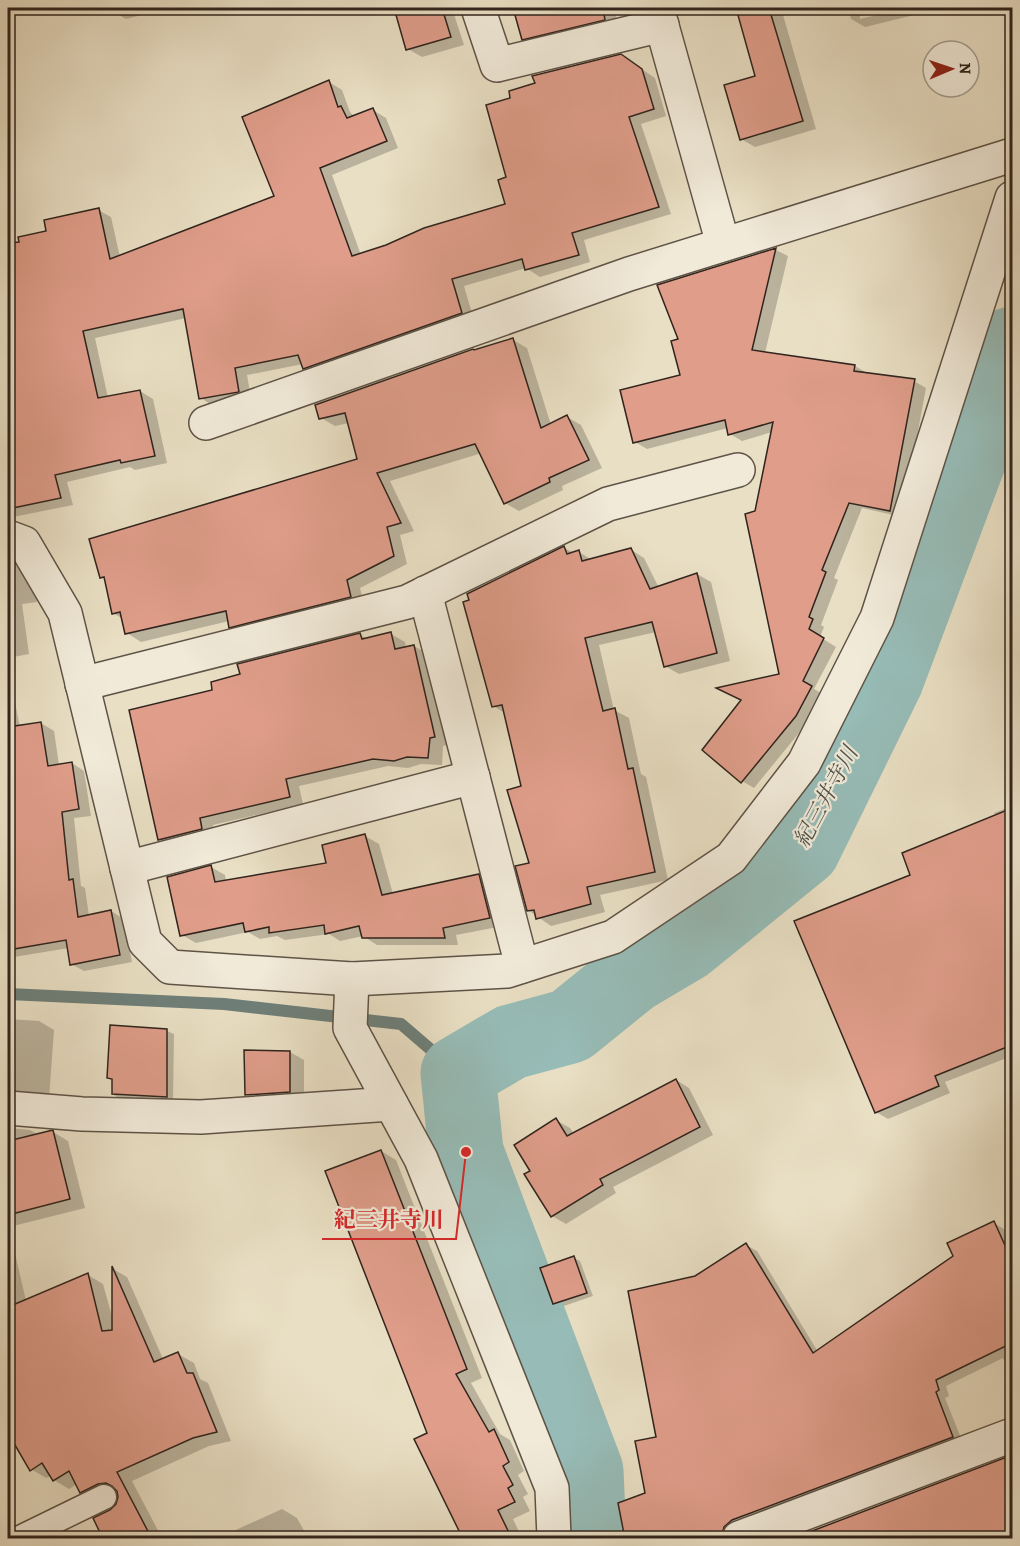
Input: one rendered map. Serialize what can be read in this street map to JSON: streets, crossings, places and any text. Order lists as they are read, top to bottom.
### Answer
{
  "water": ["紀三井寺川"],
  "places": ["紀三井寺川"],
  "north": "right"
}
